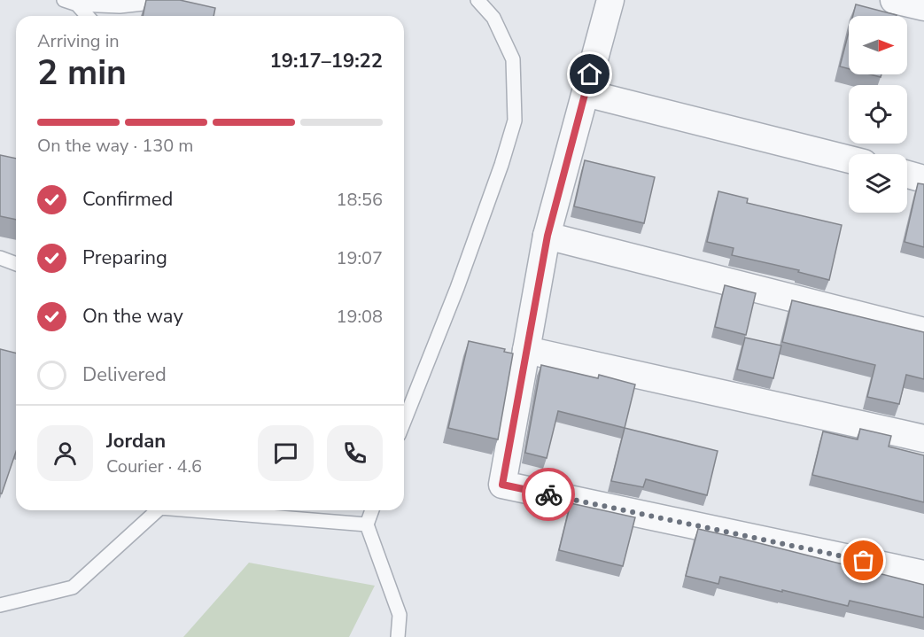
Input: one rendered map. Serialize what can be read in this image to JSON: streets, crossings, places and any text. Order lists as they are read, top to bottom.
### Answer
{
  "north": "right",
  "page": {
    "heading": ["2 min", "Arriving in", "19:17–19:22"],
    "panel": ["Jordan", "Courier · 4.6"],
    "bar": "On the way · 130 m",
    "list": [
      ["Confirmed", "18:56"],
      ["Preparing", "19:07"],
      ["On the way", "19:08"],
      "Delivered"
    ]
  }
}
